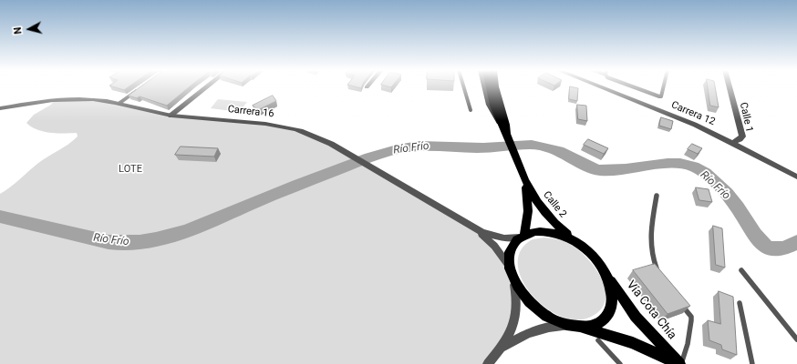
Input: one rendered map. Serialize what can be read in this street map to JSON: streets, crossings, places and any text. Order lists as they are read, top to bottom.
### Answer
{
  "streets": {
    "main road": ["Calle 2", "Vía Cota Chía"],
    "street": ["Carrera 16", "Carrera 12", "Calle 1"]
  },
  "crossings": [
    ["Carrera 16", "Calle 2"],
    ["Carrera 16", "Vía Cota Chía"],
    ["Carrera 12", "Calle 1"],
    ["Calle 2", "Vía Cota Chía"]
  ],
  "water": ["Río Frío"],
  "parks": ["LOTE"],
  "north": "left"
}
